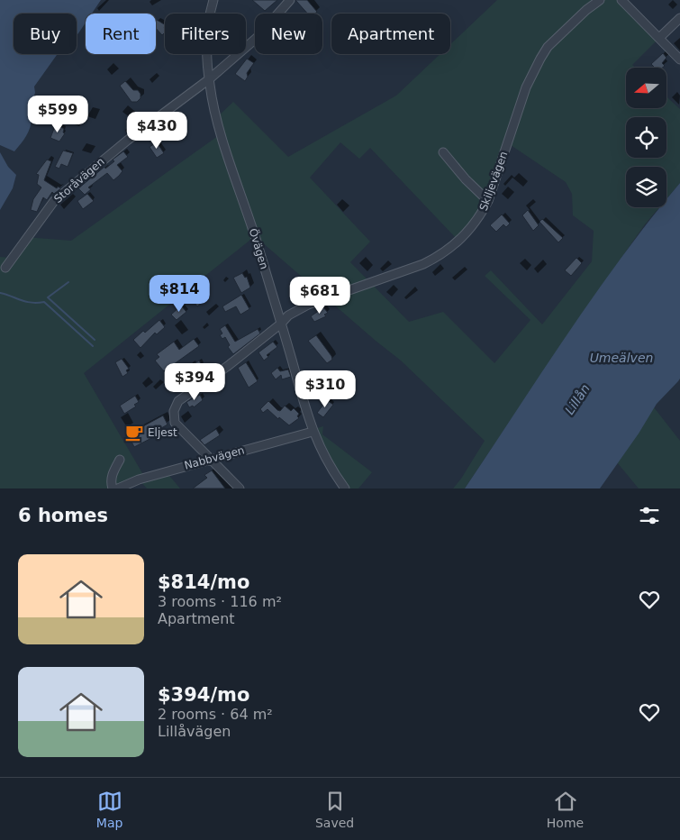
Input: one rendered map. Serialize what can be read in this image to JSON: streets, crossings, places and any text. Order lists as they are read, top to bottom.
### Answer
{
  "streets": {
    "street": [
      "Storåvägen",
      "Skiljevägen",
      "Övägen",
      "Nabbvägen"
    ]
  },
  "crossings": [
    ["Storåvägen", "Övägen"],
    ["Skiljevägen", "Övägen"],
    ["Skiljevägen", "Nabbvägen"],
    ["Övägen", "Nabbvägen"]
  ],
  "water": ["Umeälven", "Lillån"],
  "places": {
    "cafe": ["Eljest"]
  },
  "north": "left",
  "page": {
    "chip": [
      "Buy",
      "Rent",
      "Filters",
      "New",
      "Apartment"
    ],
    "price": [
      "$599",
      "$430",
      "$814",
      "$681",
      "$394",
      "$310"
    ],
    "heading": "6 homes",
    "list": [
      {
        "name": "$814/mo",
        "note": "3 rooms · 116 m² · Apartment"
      },
      {
        "name": "$394/mo",
        "note": "2 rooms · 64 m² · Lillåvägen"
      }
    ],
    "tabs": ["Map", "Saved", "Home"]
  }
}
